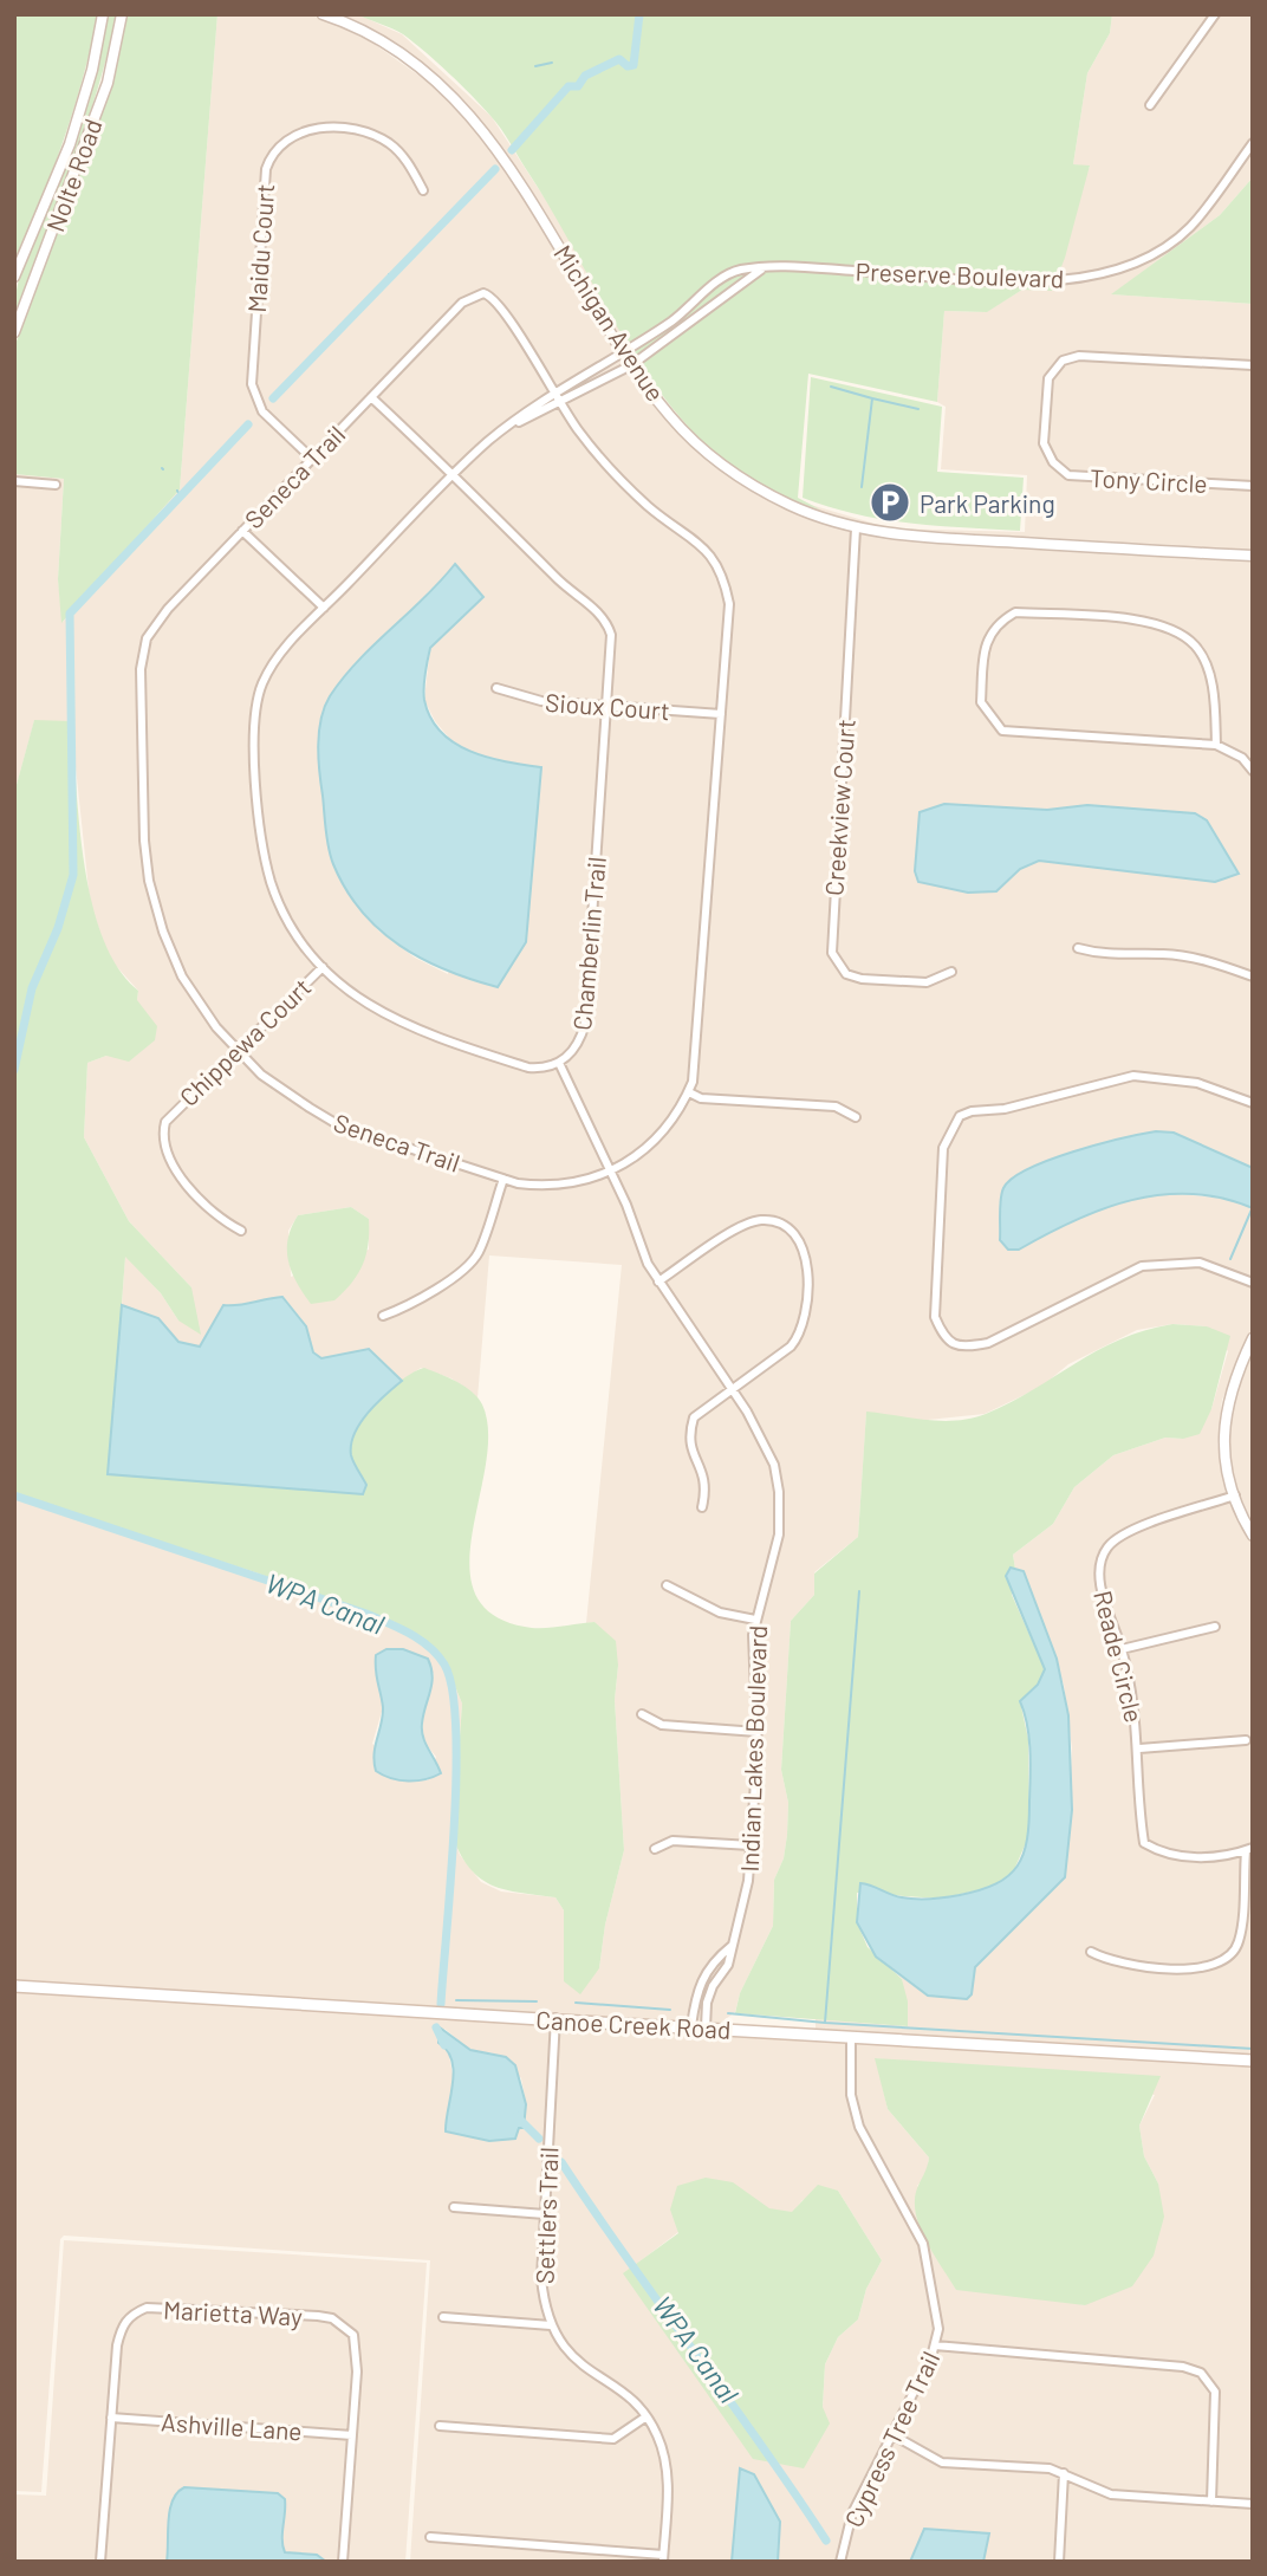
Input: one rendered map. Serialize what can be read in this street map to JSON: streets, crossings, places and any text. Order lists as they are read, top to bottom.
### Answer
{
  "streets": {
    "main road": ["Canoe Creek Road"],
    "street": [
      "Nolte Road",
      "Maidu Court",
      "Preserve Boulevard",
      "Michigan Avenue",
      "Seneca Trail",
      "Tony Circle",
      "Sioux Court",
      "Creekview Court",
      "Chamberlin Trail",
      "Chippewa Court",
      "Reade Circle",
      "Indian Lakes Boulevard",
      "Settlers Trail",
      "Marietta Way",
      "Ashville Lane",
      "Cypress Tree Trail"
    ]
  },
  "crossings": [
    ["Maidu Court", "Seneca Trail"],
    ["Preserve Boulevard", "Michigan Avenue"],
    ["Preserve Boulevard", "Seneca Trail"],
    ["Michigan Avenue", "Creekview Court"],
    ["Seneca Trail", "Sioux Court"],
    ["Seneca Trail", "Chippewa Court"],
    ["Seneca Trail", "Indian Lakes Boulevard"],
    ["Sioux Court", "Chamberlin Trail"],
    ["Chamberlin Trail", "Chippewa Court"],
    ["Chamberlin Trail", "Indian Lakes Boulevard"],
    ["Indian Lakes Boulevard", "Canoe Creek Road"],
    ["Canoe Creek Road", "Settlers Trail"],
    ["Canoe Creek Road", "Cypress Tree Trail"],
    ["Marietta Way", "Ashville Lane"]
  ],
  "water": ["WPA Canal"],
  "places": {
    "parking": ["Park Parking"]
  }
}
